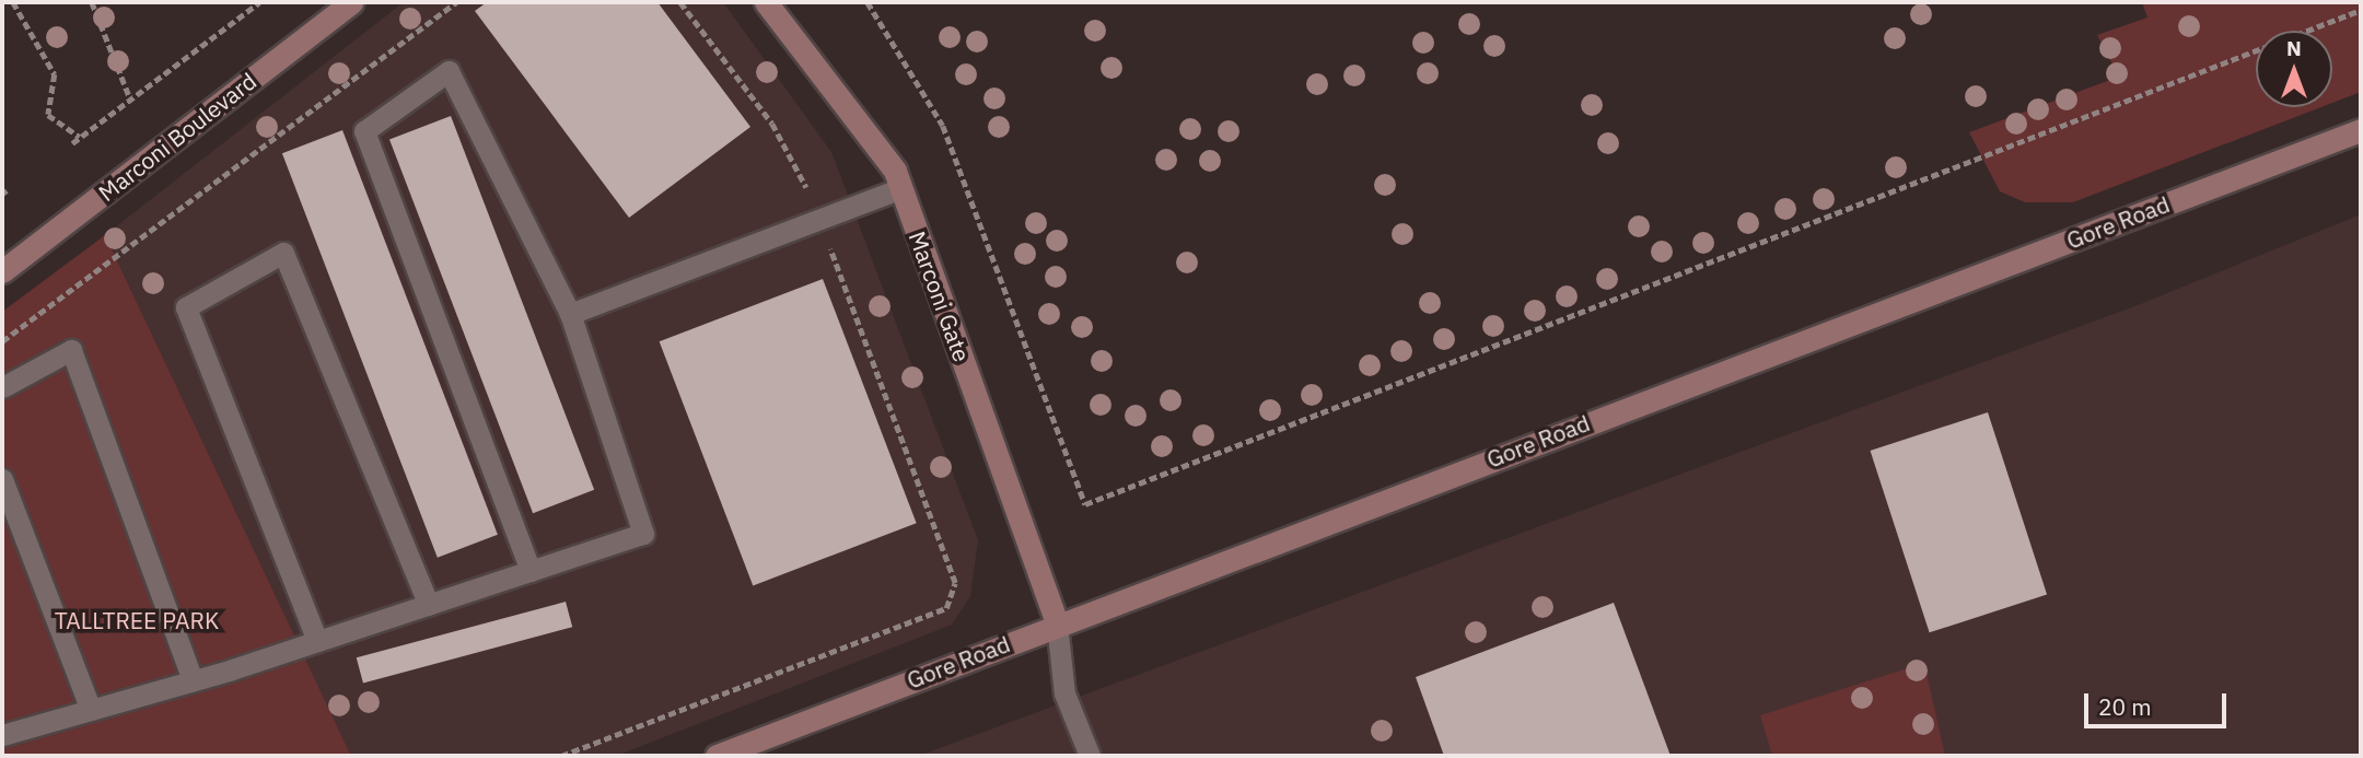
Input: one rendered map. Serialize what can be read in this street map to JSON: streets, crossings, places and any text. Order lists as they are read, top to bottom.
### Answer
{
  "streets": {
    "main road": ["Marconi Boulevard", "Gore Road", "Marconi Gate"]
  },
  "crossings": [
    ["Gore Road", "Marconi Gate"]
  ],
  "parks": ["TALLTREE PARK"],
  "scale_bar": "20 m",
  "north": "top"
}
